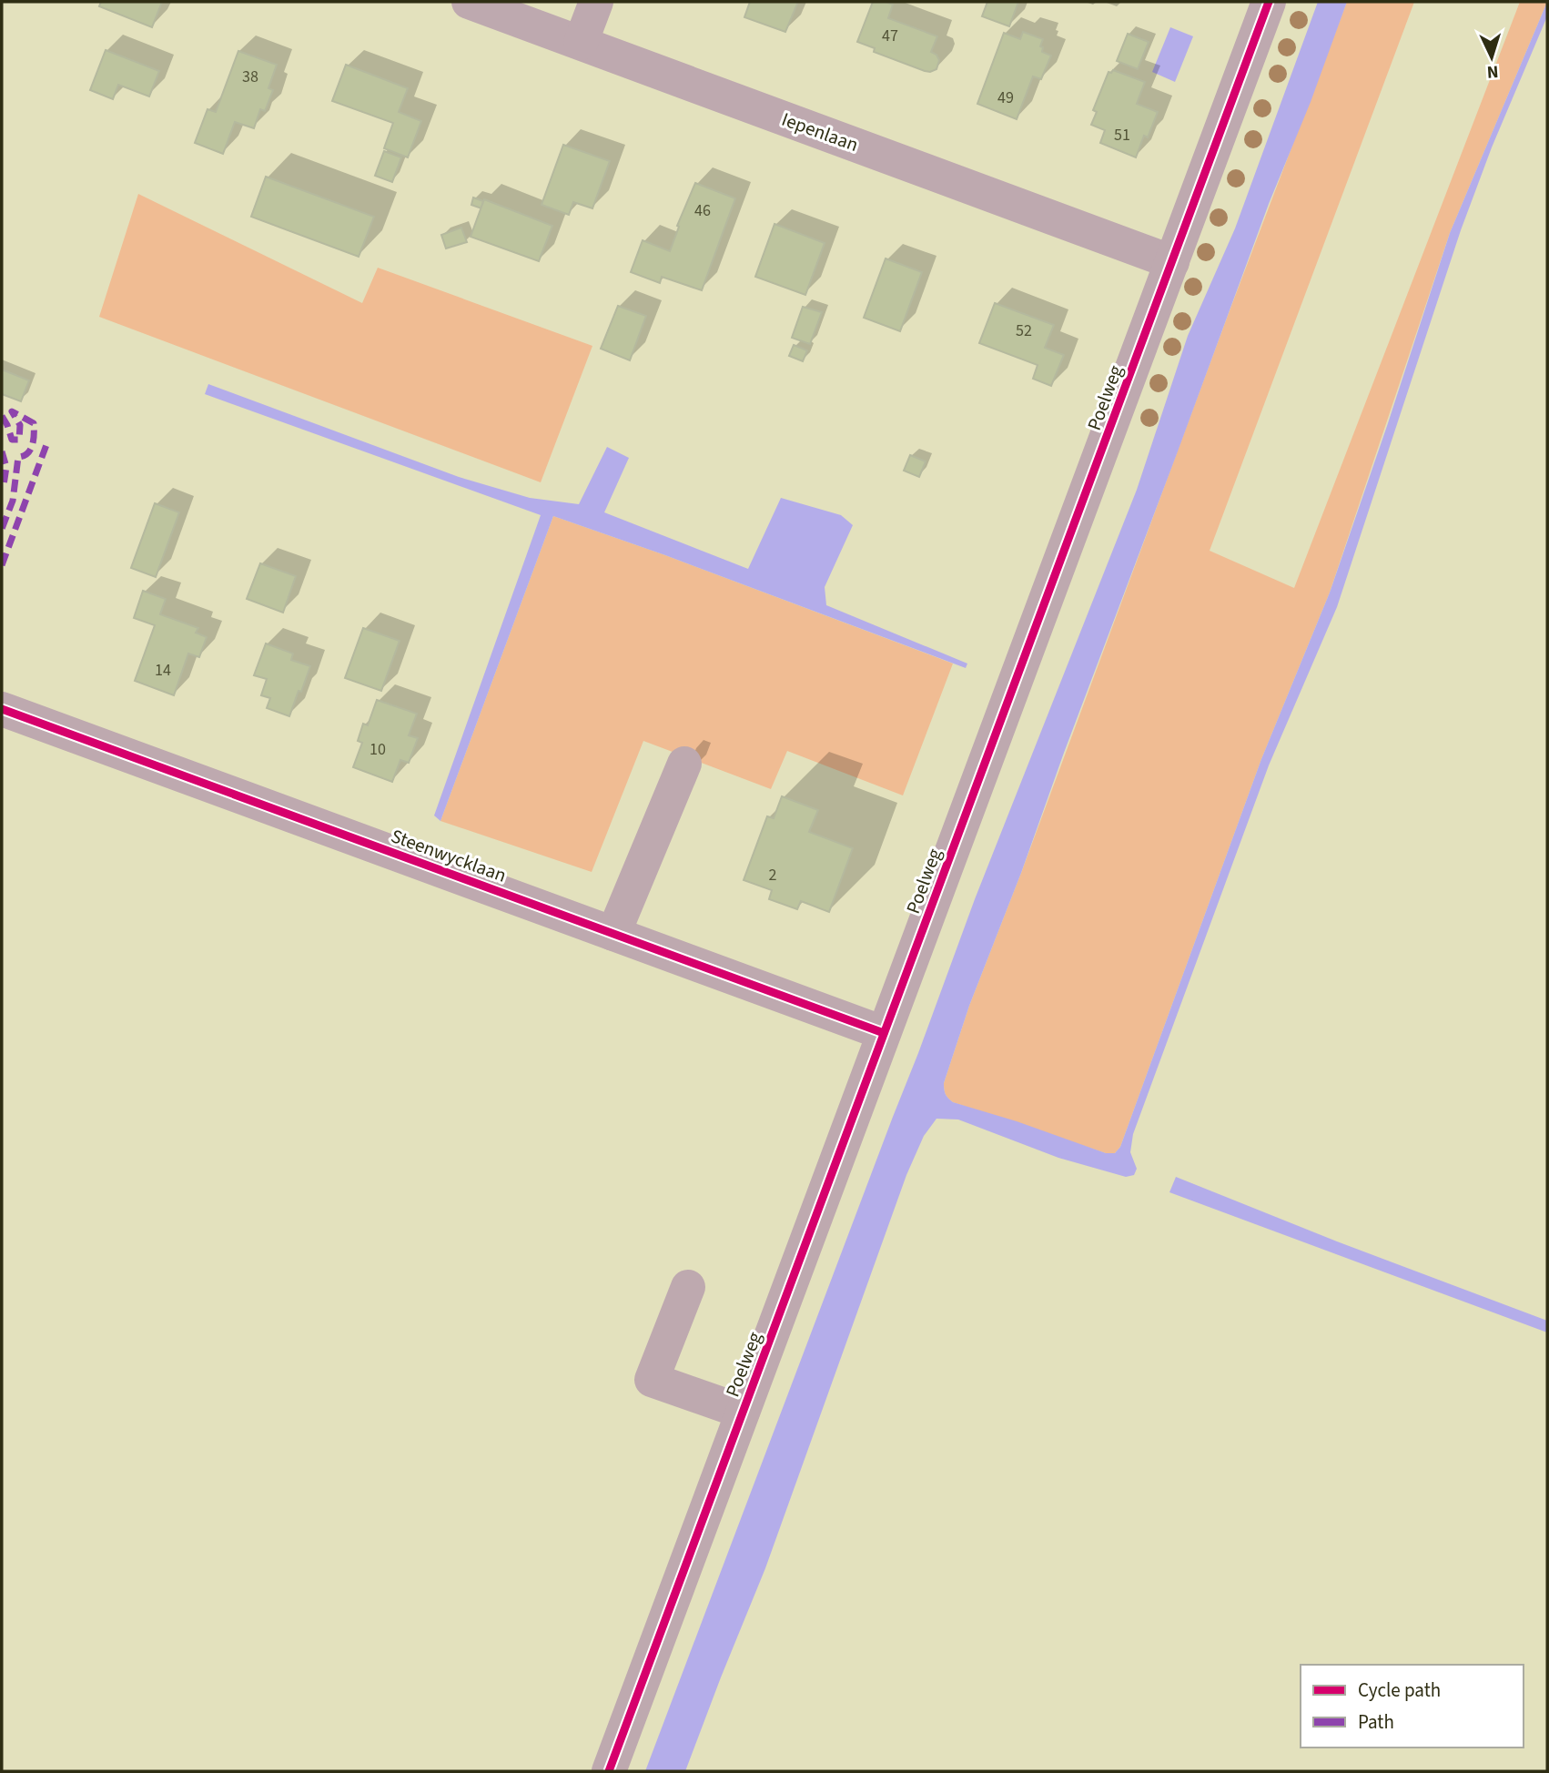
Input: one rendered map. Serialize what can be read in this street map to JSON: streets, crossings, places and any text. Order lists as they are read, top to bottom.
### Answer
{
  "streets": {
    "street": ["Iepenlaan", "Poelweg", "Steenwycklaan"]
  },
  "crossings": [
    ["Iepenlaan", "Poelweg"],
    ["Poelweg", "Steenwycklaan"]
  ],
  "house_numbers": [
    "47",
    "38",
    "49",
    "51",
    "46",
    "52",
    "14",
    "10",
    "2"
  ],
  "legend": ["Cycle path", "Path"],
  "north": "bottom"
}
